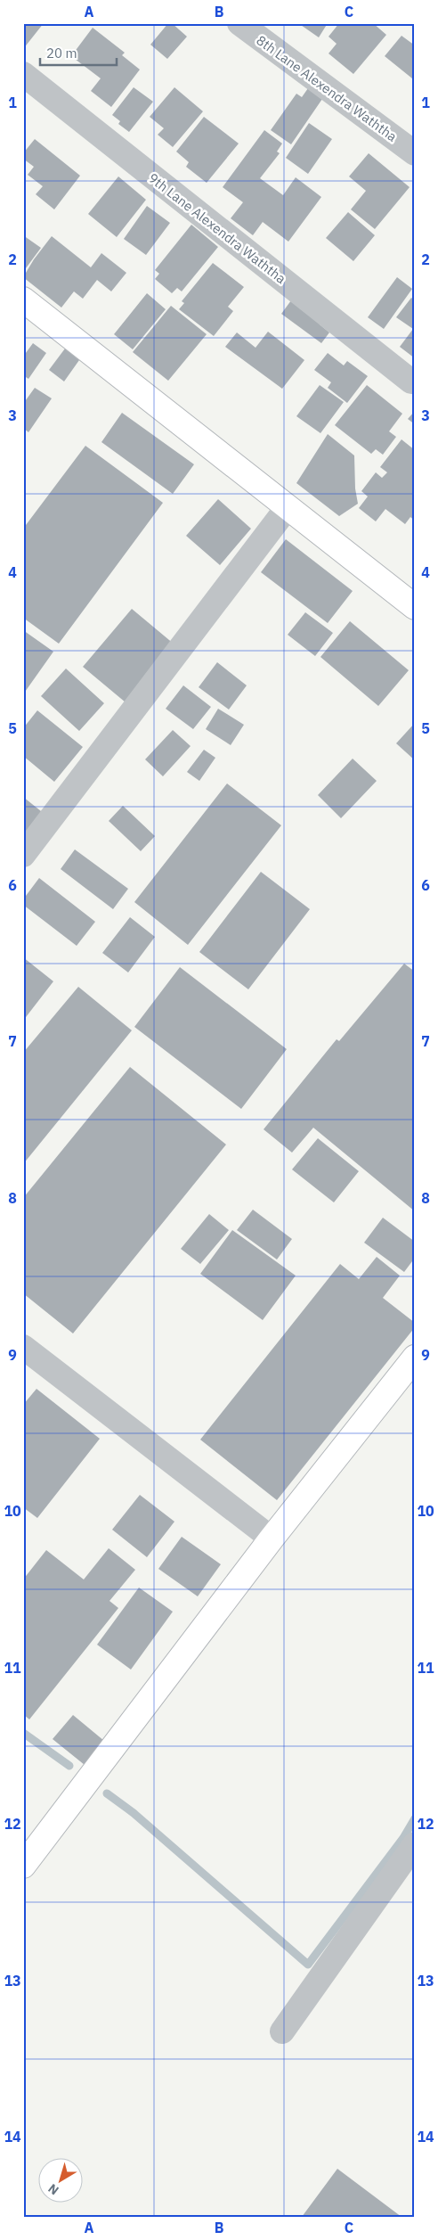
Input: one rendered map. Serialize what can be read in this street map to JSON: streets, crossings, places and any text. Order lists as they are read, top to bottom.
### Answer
{
  "streets": {
    "street": ["8th Lane Alexendra Waththa", "9th Lane Alexendra Waththa"]
  },
  "scale_bar": "20 m",
  "north": "bottom left",
  "grid": {
    "columns": ["A", "B", "C"],
    "rows": [
      "1",
      "2",
      "3",
      "4",
      "5",
      "6",
      "7",
      "8",
      "9",
      "10",
      "11",
      "12",
      "13",
      "14"
    ]
  }
}
